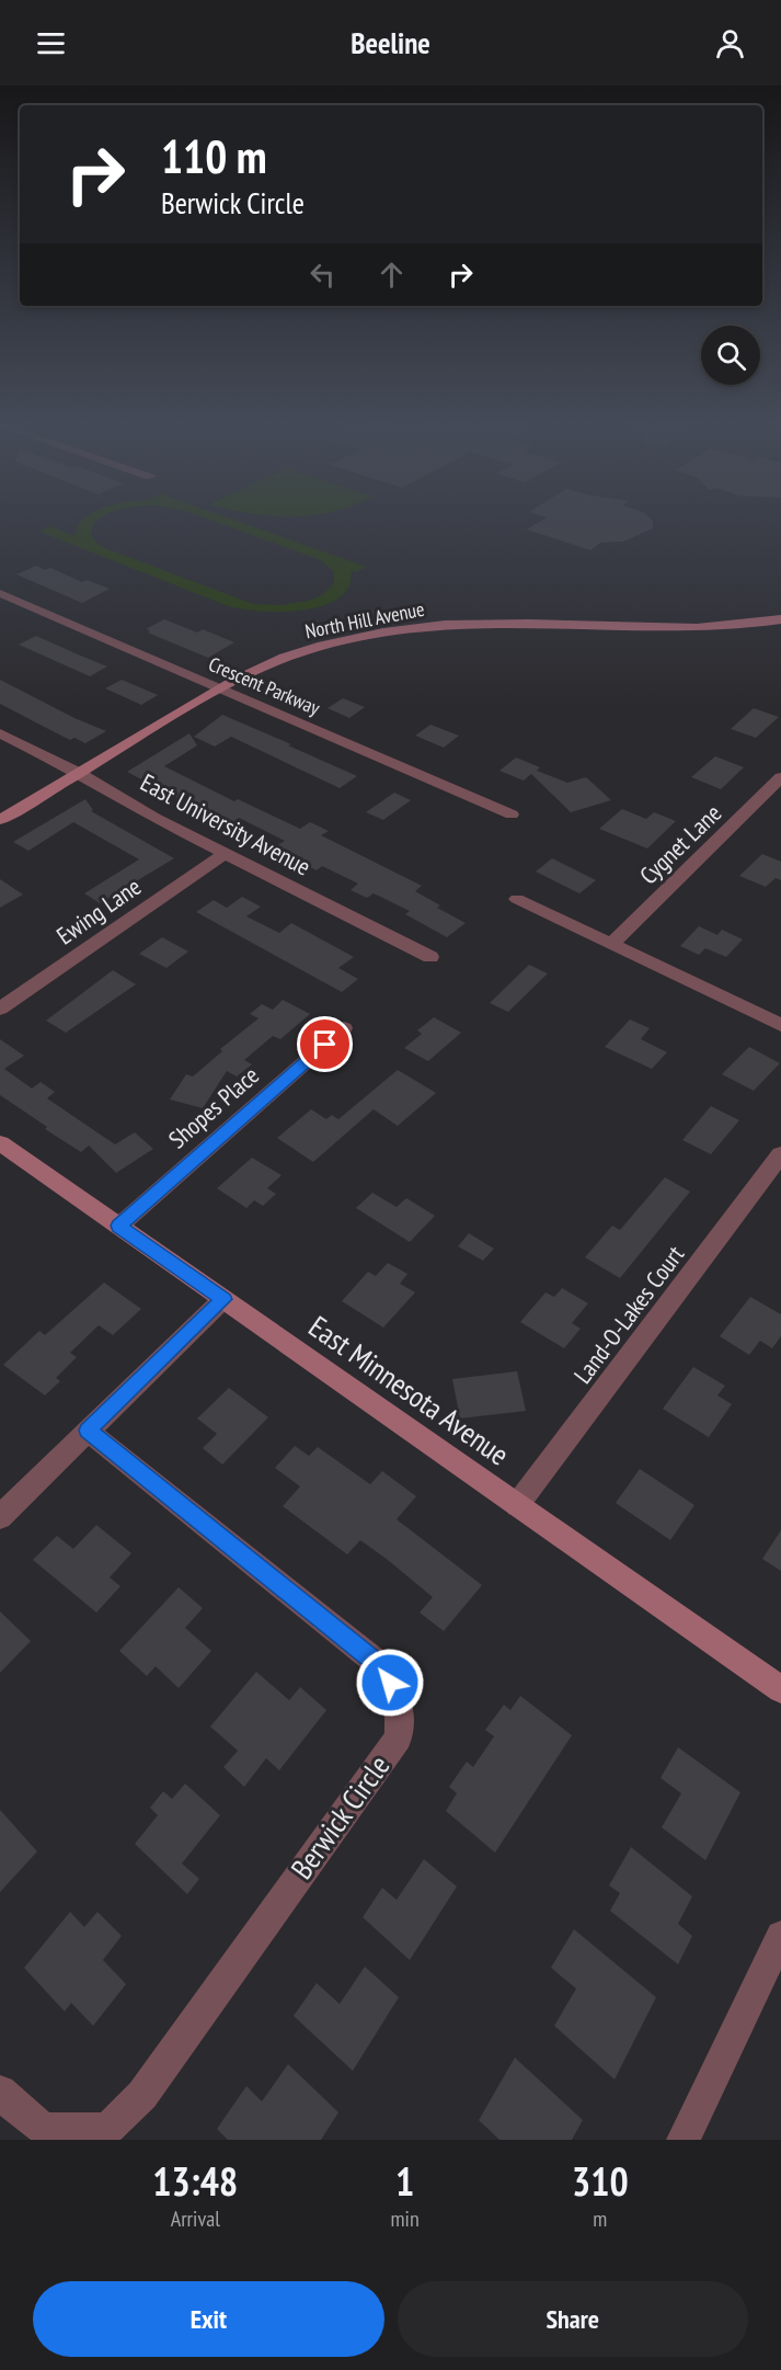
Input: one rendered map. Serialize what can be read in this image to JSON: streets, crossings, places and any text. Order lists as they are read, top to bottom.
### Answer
{
  "streets": {
    "street": [
      "North Hill Avenue",
      "Crescent Parkway",
      "East University Avenue",
      "Cygnet Lane",
      "Ewing Lane",
      "Shopes Place",
      "Land-O-Lakes Court",
      "East Minnesota Avenue",
      "Berwick Circle"
    ]
  },
  "crossings": [
    ["North Hill Avenue", "Crescent Parkway"],
    ["North Hill Avenue", "East University Avenue"],
    ["East University Avenue", "Ewing Lane"],
    ["Shopes Place", "East Minnesota Avenue"],
    ["Land-O-Lakes Court", "East Minnesota Avenue"]
  ],
  "page": {
    "header": "Beeline",
    "turn": ["110 m", "Berwick Circle"],
    "eta": [
      "13:48",
      "Arrival",
      "1",
      "min",
      "310",
      "m"
    ],
    "buttons": ["Exit", "Share"]
  }
}
